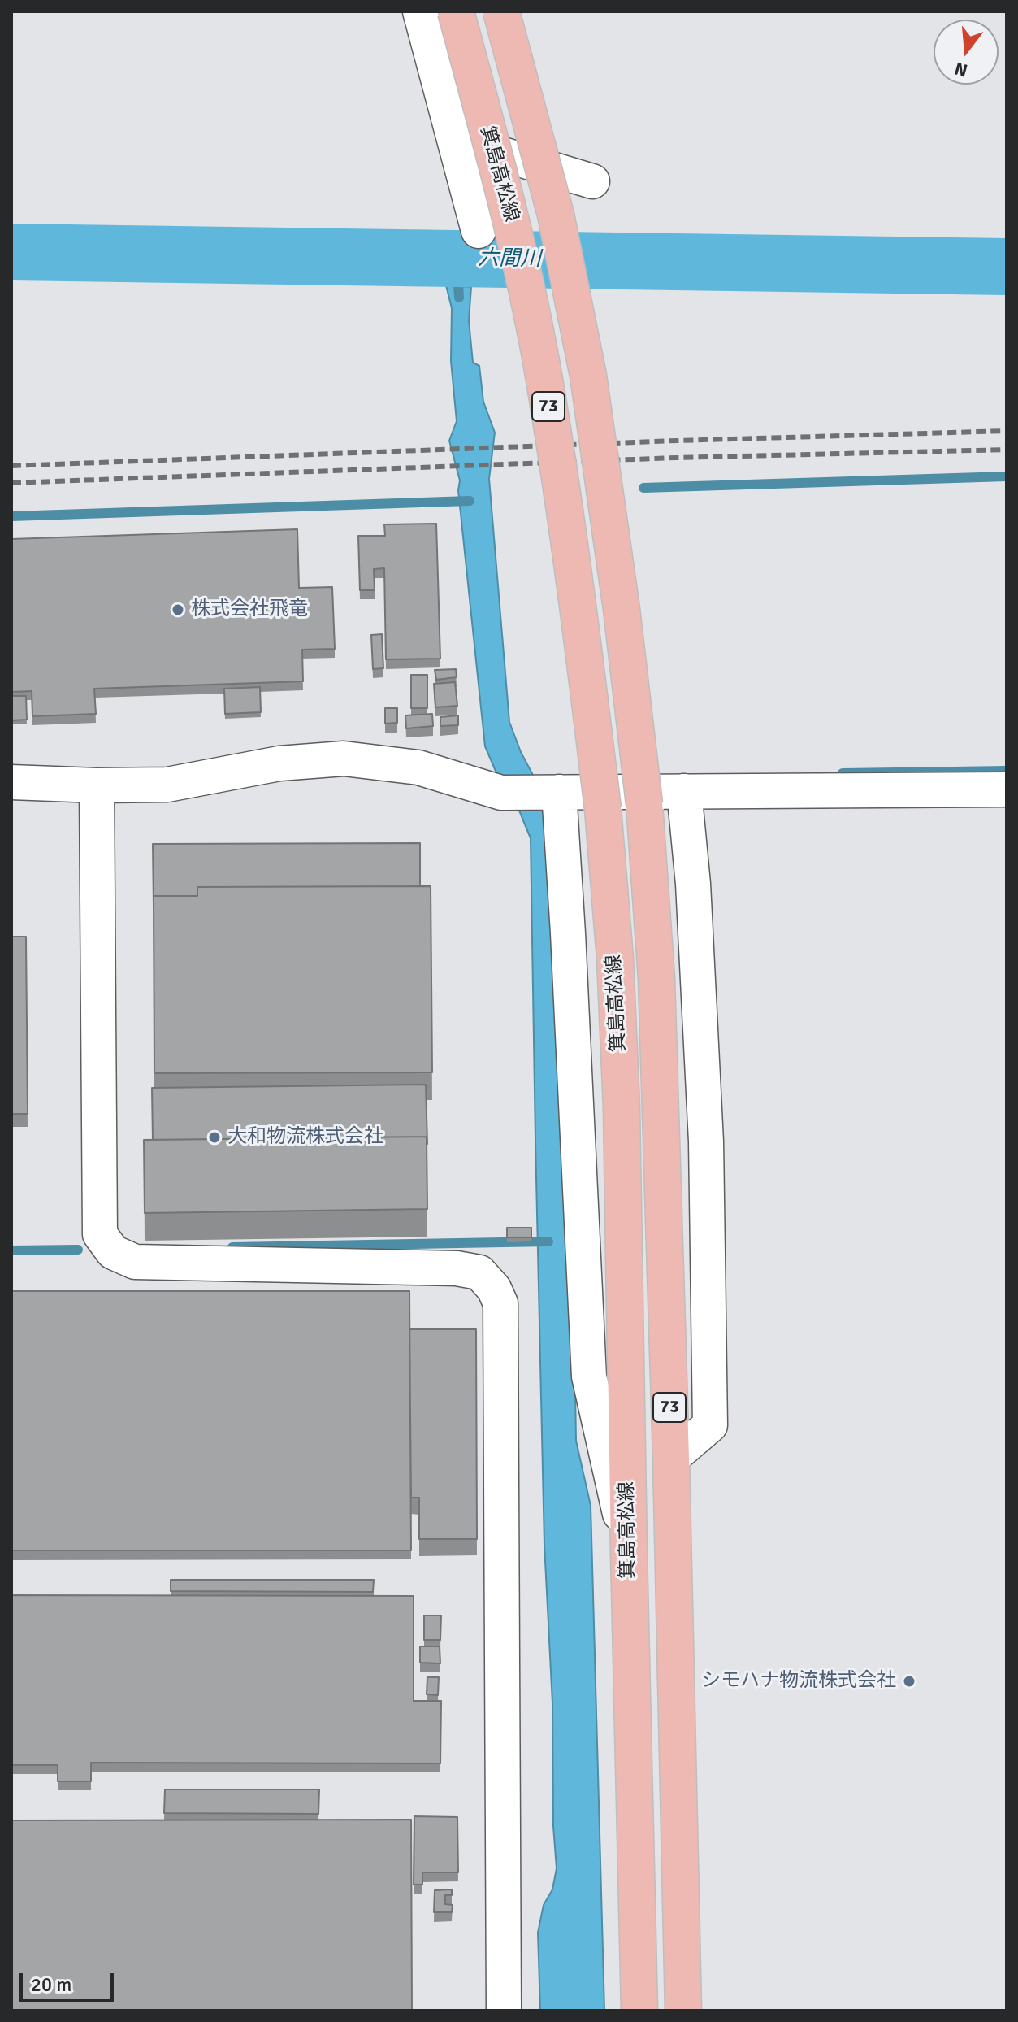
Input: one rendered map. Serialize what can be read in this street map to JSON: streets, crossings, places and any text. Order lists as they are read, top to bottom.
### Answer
{
  "streets": {
    "main road": ["箕島高松線", "73"]
  },
  "water": ["六間川"],
  "places": ["株式会社飛竜", "大和物流株式会社", "シモハナ物流株式会社"],
  "scale_bar": "20 m",
  "north": "bottom"
}
